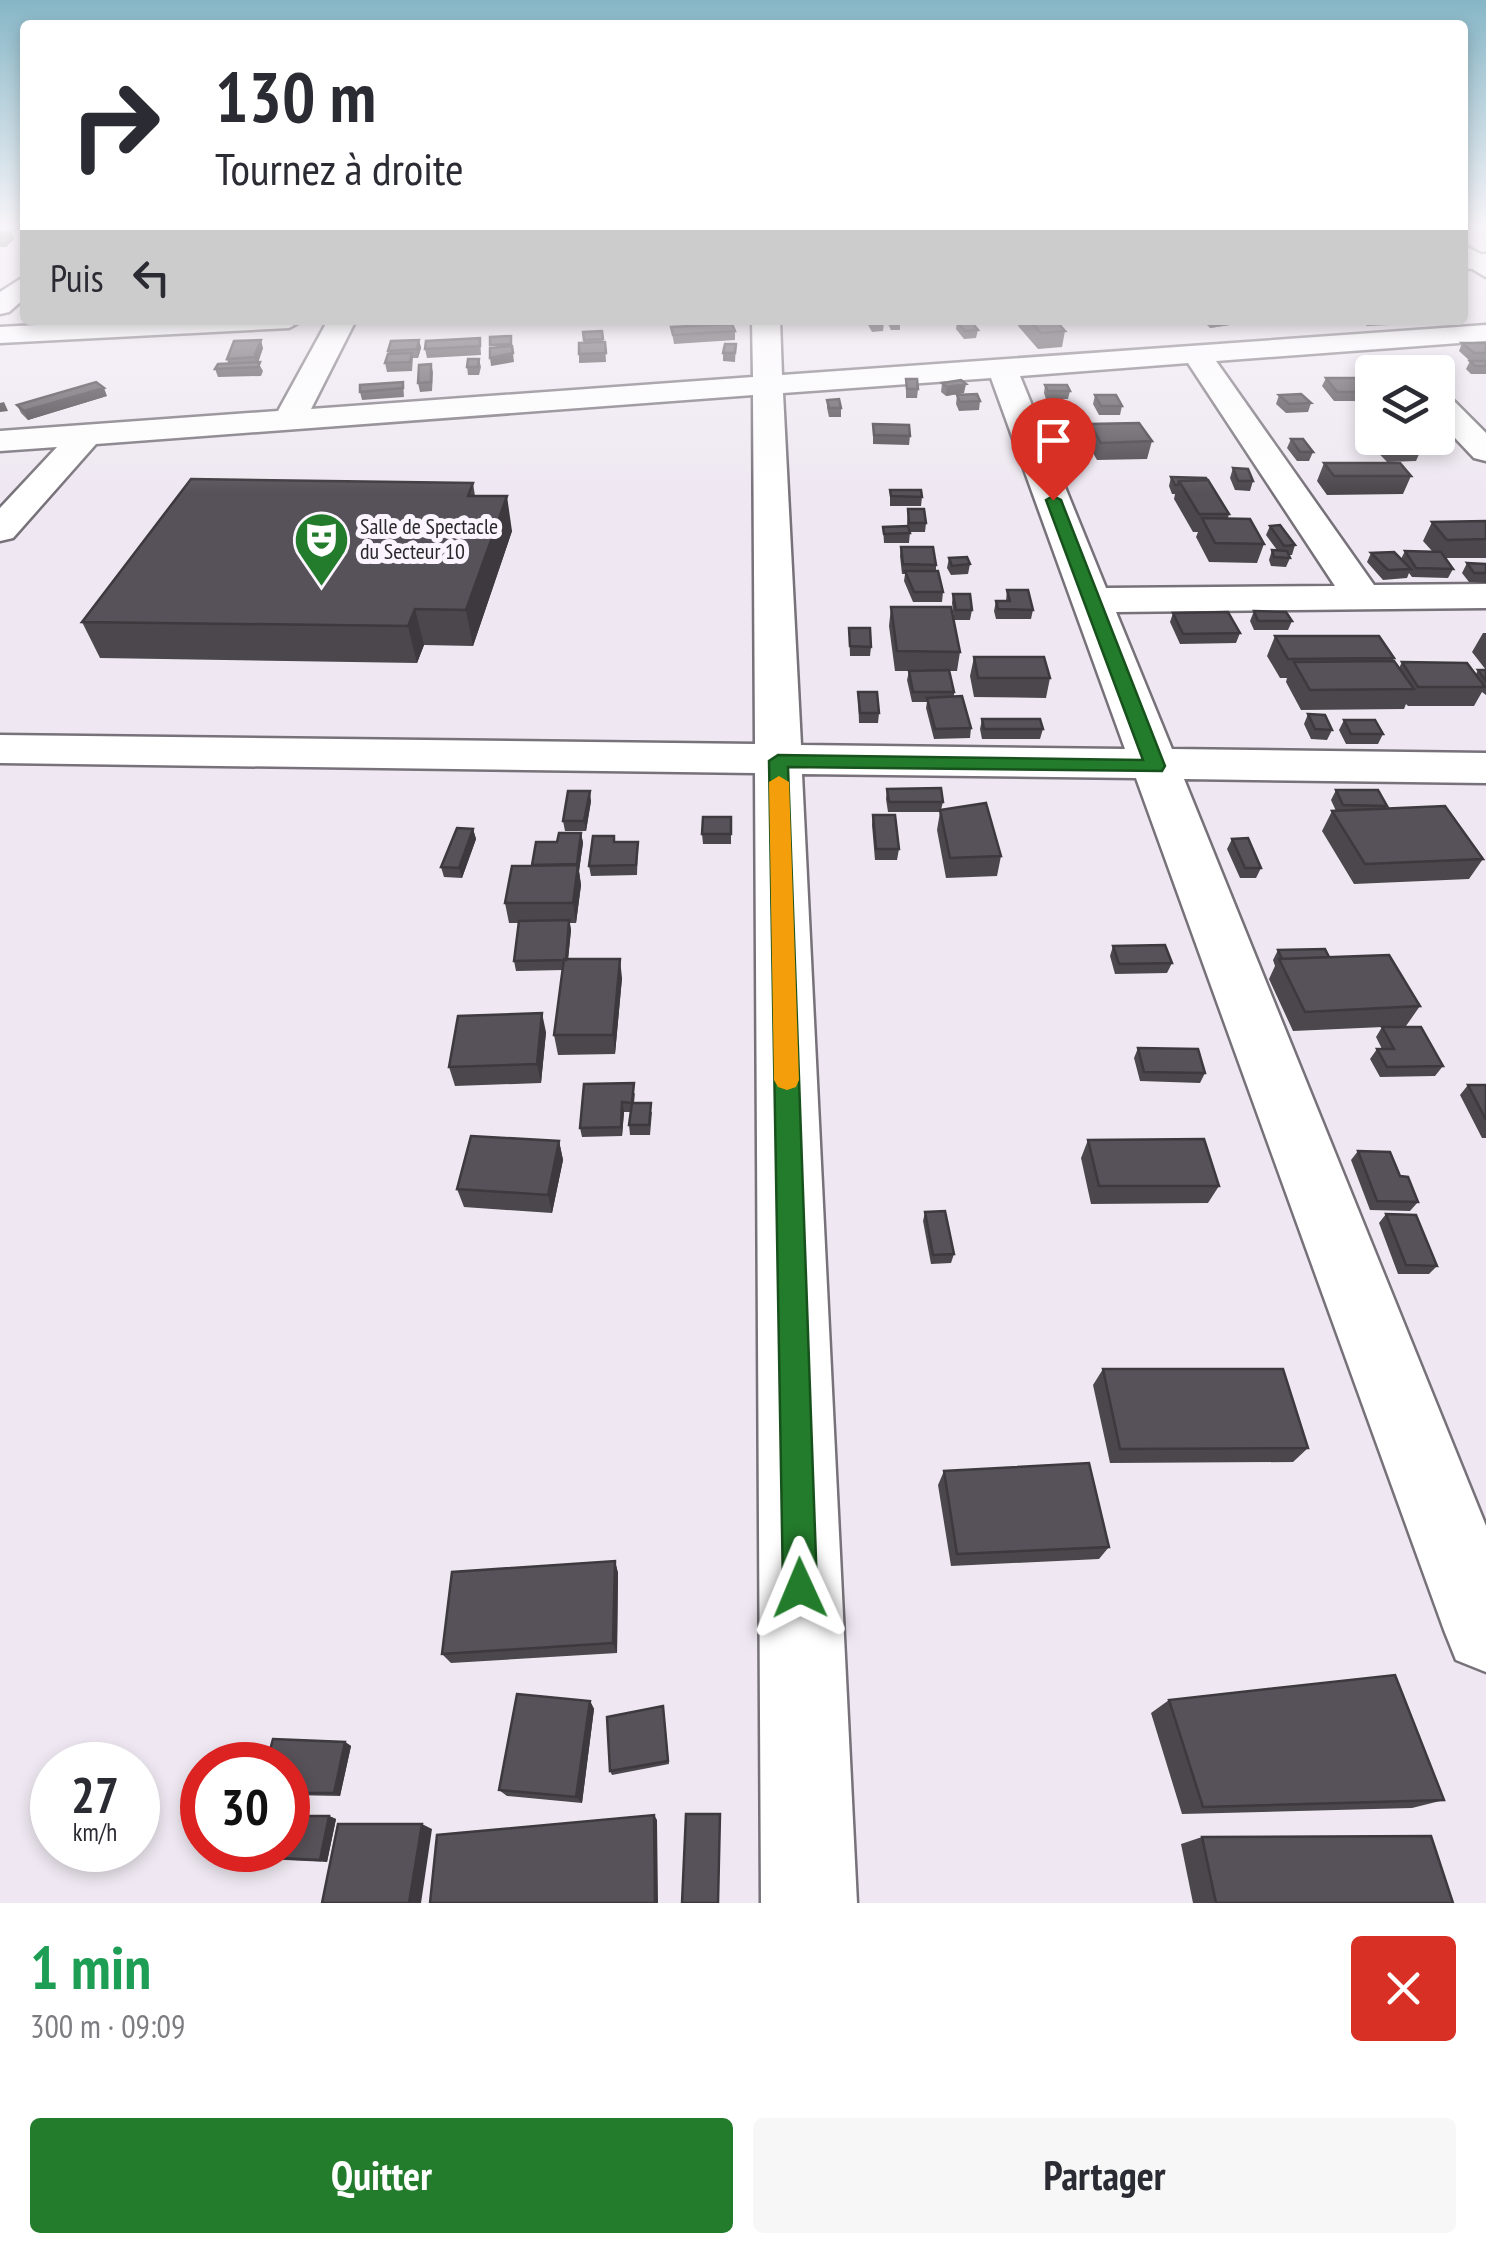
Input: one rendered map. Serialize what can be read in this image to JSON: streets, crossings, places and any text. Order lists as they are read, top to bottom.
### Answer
{
  "places": {
    "theatre": ["Salle de Spectacle du Secteur 10"]
  },
  "page": {
    "turn": ["130 m", "Tournez à droite"],
    "then": "Puis",
    "speed": "27 km/h",
    "limit": "30",
    "heading": ["1 min", "300 m · 09:09"],
    "buttons": ["Quitter", "Partager"]
  }
}
